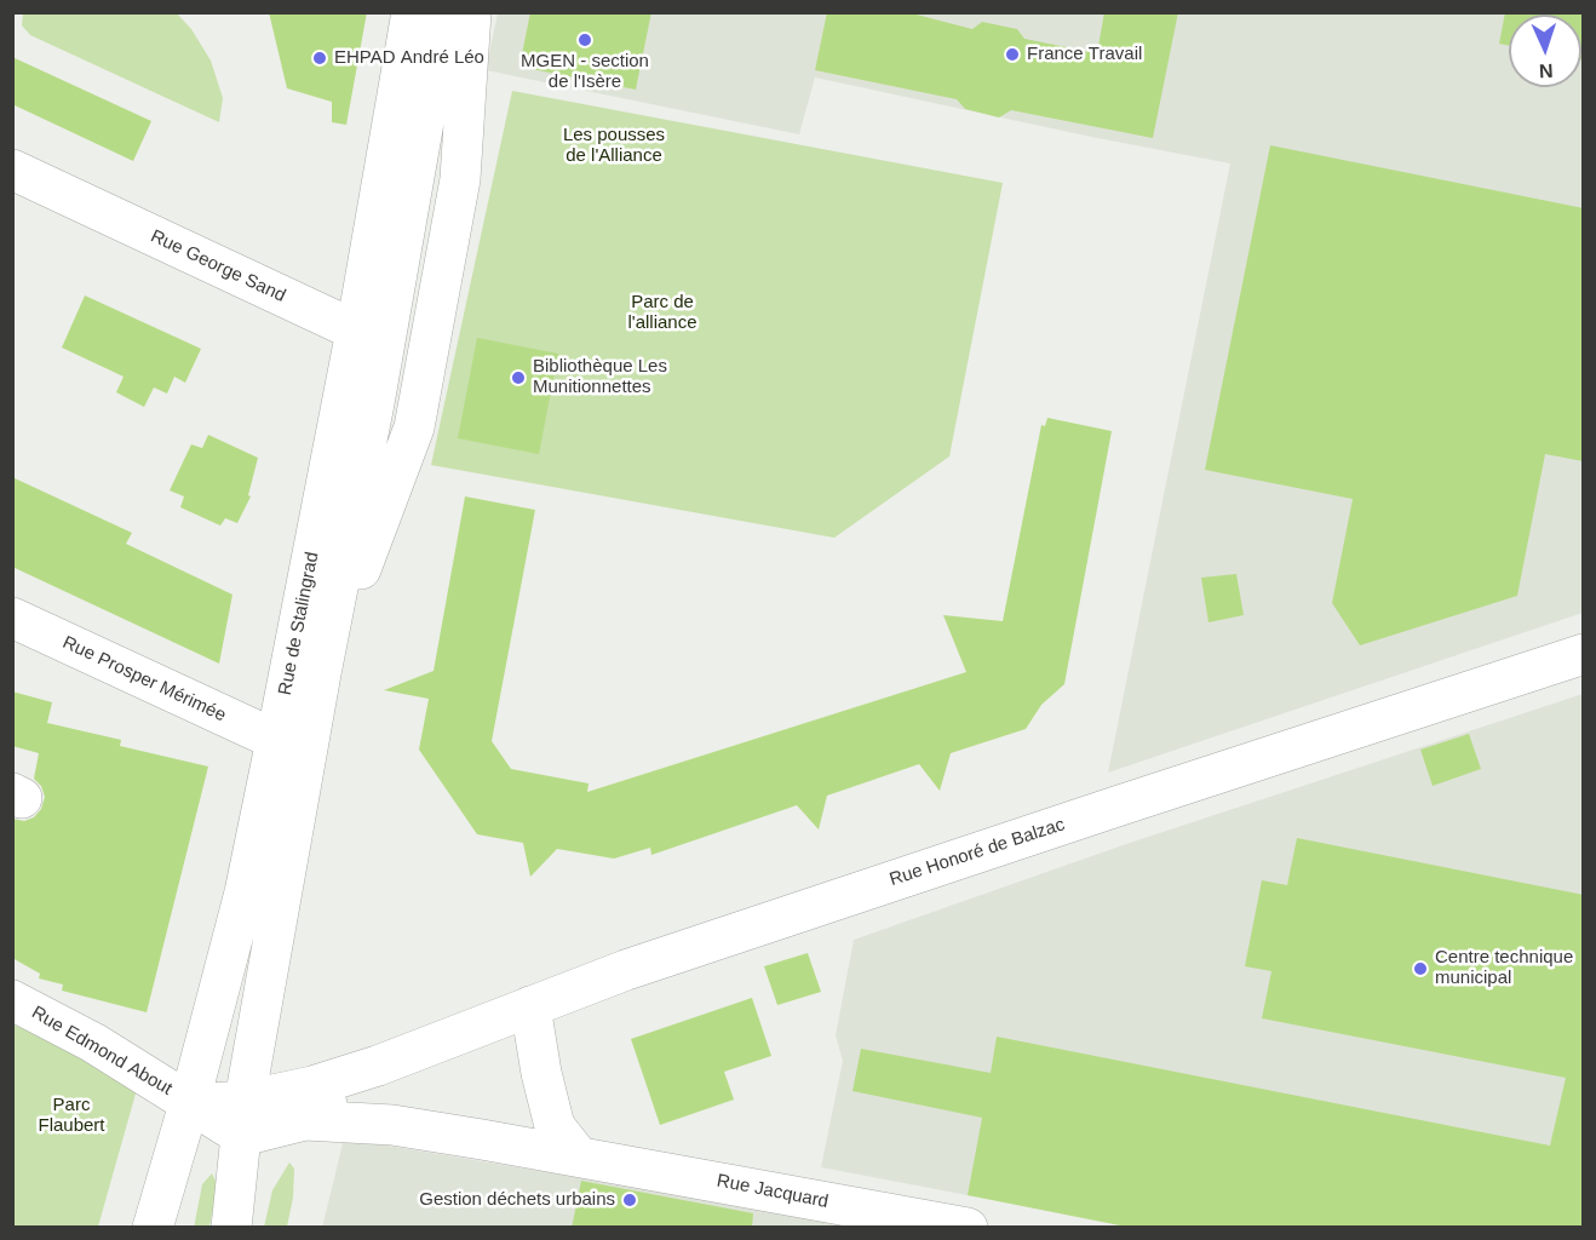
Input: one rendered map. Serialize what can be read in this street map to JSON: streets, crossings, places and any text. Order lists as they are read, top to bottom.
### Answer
{
  "streets": {
    "street": [
      "Rue George Sand",
      "Rue de Stalingrad",
      "Rue Prosper Mérimée",
      "Rue Honoré de Balzac",
      "Rue Edmond About",
      "Rue Jacquard"
    ]
  },
  "crossings": [
    ["Rue George Sand", "Rue de Stalingrad"],
    ["Rue de Stalingrad", "Rue Prosper Mérimée"],
    ["Rue de Stalingrad", "Rue Honoré de Balzac"],
    ["Rue de Stalingrad", "Rue Edmond About"],
    ["Rue Honoré de Balzac", "Rue Jacquard"]
  ],
  "parks": ["Les pousses de l'Alliance", "Parc de l'alliance", "Parc Flaubert"],
  "places": [
    "MGEN - section de l'Isère",
    "France Travail",
    "EHPAD André Léo",
    "Bibliothèque Les Munitionnettes",
    "Centre technique municipal",
    "Gestion déchets urbains"
  ],
  "north": "bottom"
}
